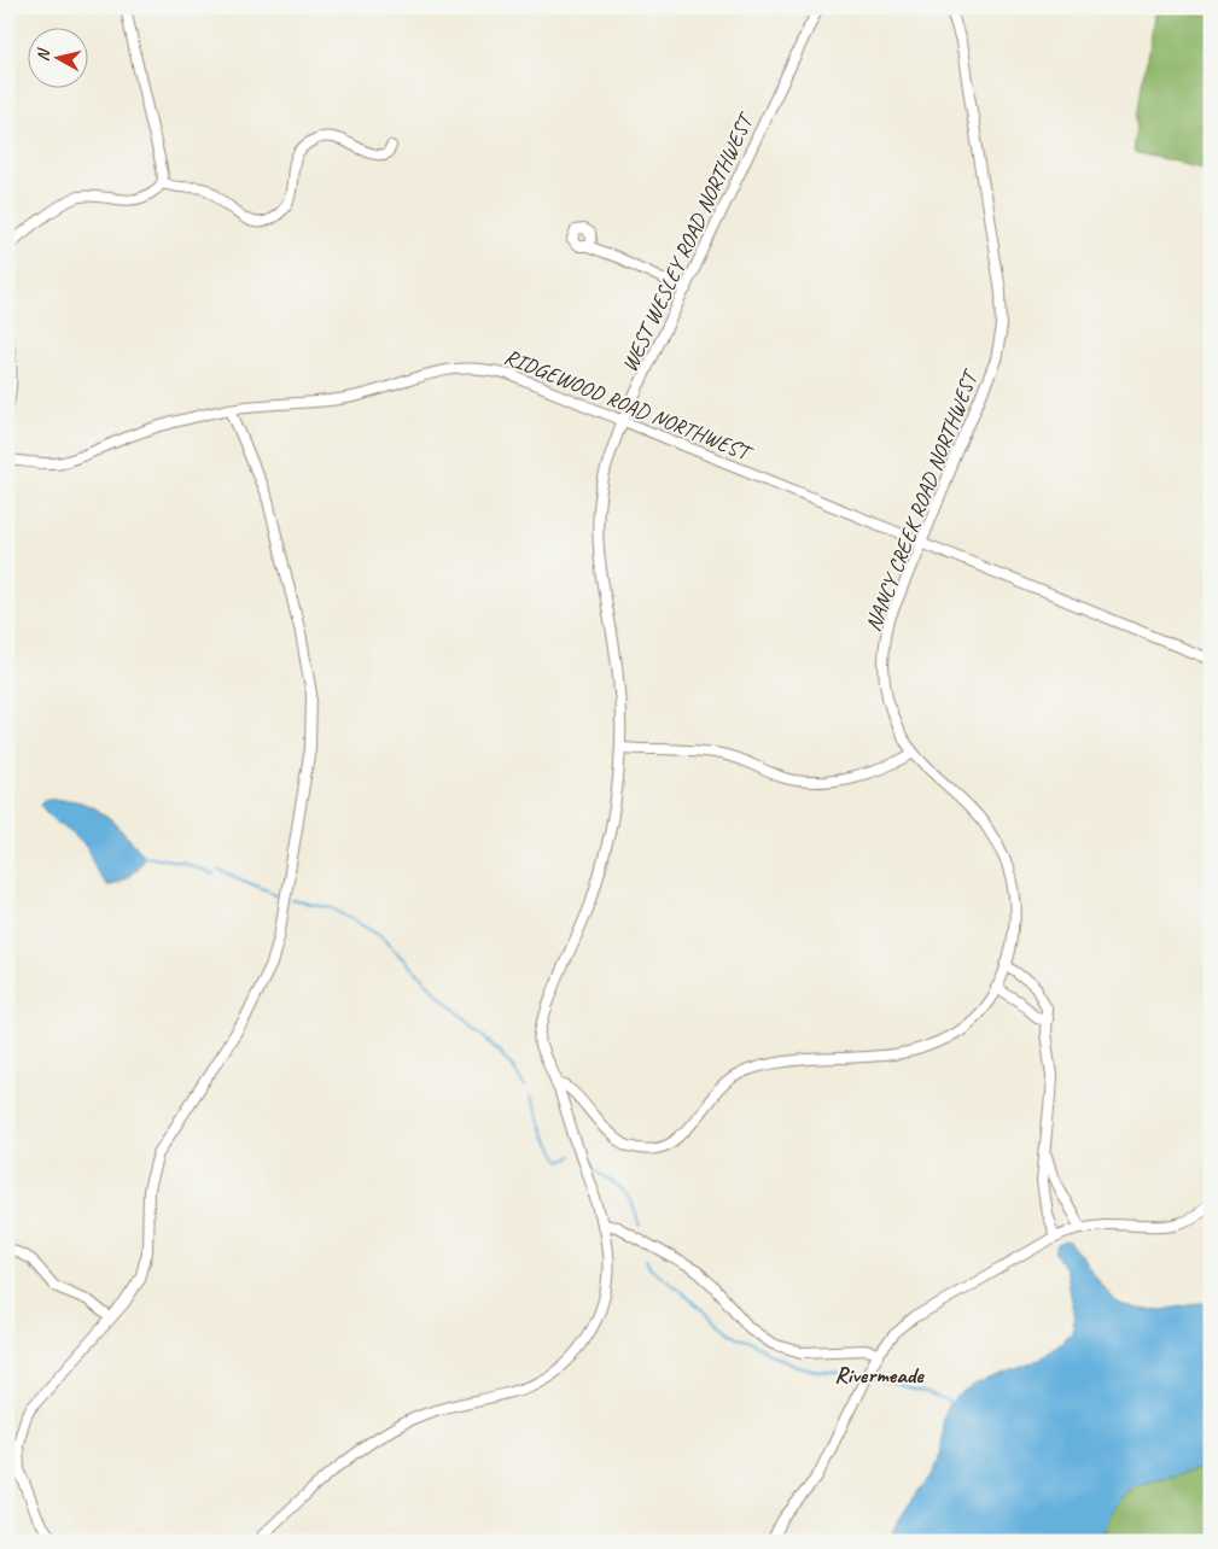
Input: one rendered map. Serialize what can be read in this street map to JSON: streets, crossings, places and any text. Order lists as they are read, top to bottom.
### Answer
{
  "streets": {
    "street": ["WEST WESLEY ROAD NORTHWEST", "RIDGEWOOD ROAD NORTHWEST", "NANCY CREEK ROAD NORTHWEST"]
  },
  "crossings": [
    ["WEST WESLEY ROAD NORTHWEST", "RIDGEWOOD ROAD NORTHWEST"],
    ["WEST WESLEY ROAD NORTHWEST", "NANCY CREEK ROAD NORTHWEST"],
    ["RIDGEWOOD ROAD NORTHWEST", "NANCY CREEK ROAD NORTHWEST"]
  ],
  "districts": ["Rivermeade"],
  "north": "left"
}
